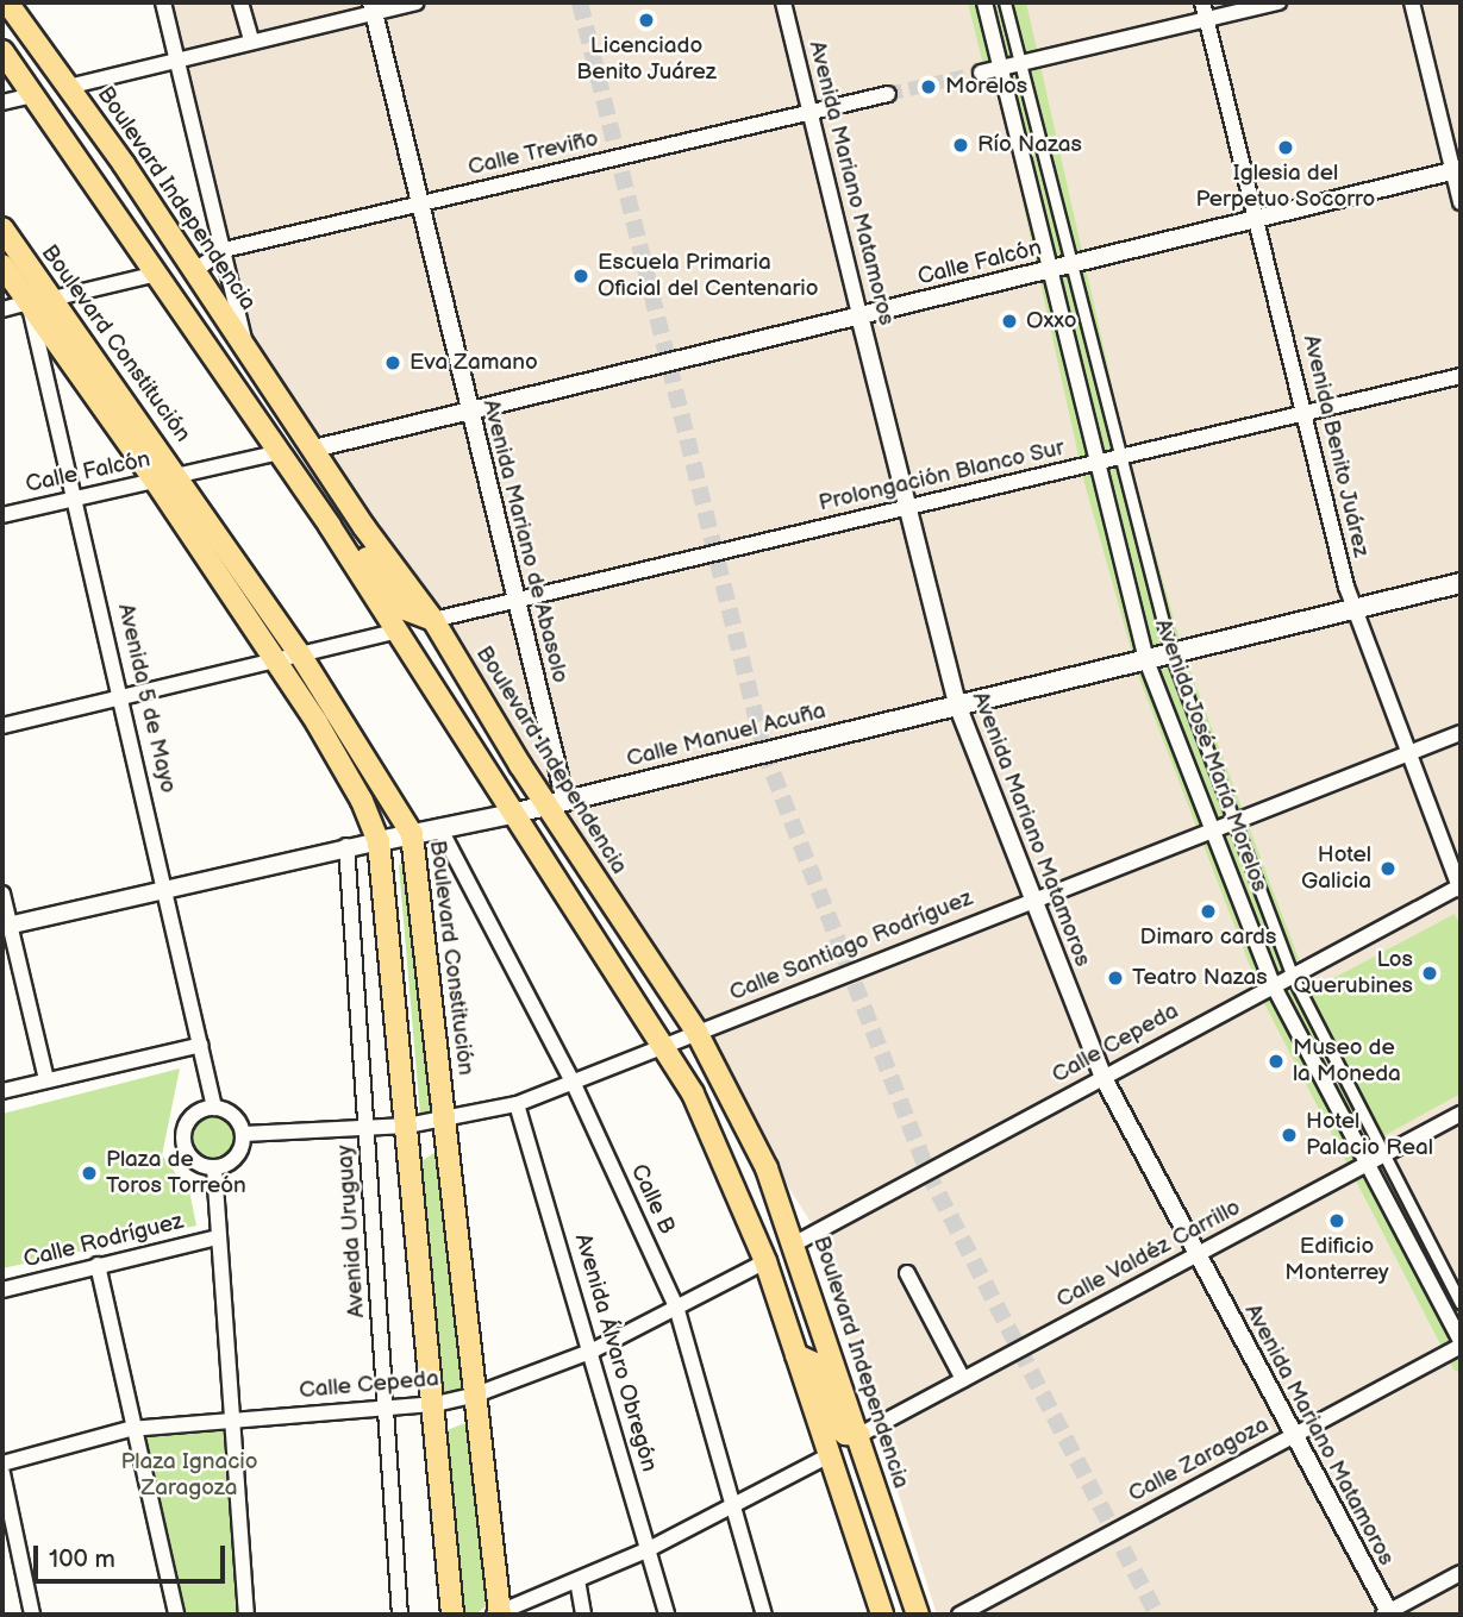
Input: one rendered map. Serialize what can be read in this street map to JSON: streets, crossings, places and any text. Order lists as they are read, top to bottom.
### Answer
{
  "streets": {
    "main road": ["Boulevard Independencia", "Boulevard Constitución", "Calle Manuel Acuña"],
    "street": [
      "Calle Treviño",
      "Avenida Mariano Matamoros",
      "Calle Falcón",
      "Avenida Benito Juárez",
      "Prolongación Blanco Sur",
      "Avenida Mariano de Abasolo",
      "Avenida 5 de Mayo",
      "Avenida José María Morelos",
      "Calle Santiago Rodríguez",
      "Calle Cepeda",
      "Calle B",
      "Avenida Uruguay",
      "Calle Rodríguez",
      "Calle Valdéz Carrillo",
      "Avenida Álvaro Obregón",
      "Calle Zaragoza"
    ]
  },
  "crossings": [
    ["Calle Treviño", "Avenida Mariano Matamoros"],
    ["Calle Treviño", "Boulevard Independencia"],
    ["Calle Treviño", "Avenida Mariano de Abasolo"],
    ["Avenida Mariano Matamoros", "Calle Falcón"],
    ["Avenida Mariano Matamoros", "Prolongación Blanco Sur"],
    ["Avenida Mariano Matamoros", "Calle Manuel Acuña"],
    ["Avenida Mariano Matamoros", "Calle Santiago Rodríguez"],
    ["Avenida Mariano Matamoros", "Calle Cepeda"],
    ["Avenida Mariano Matamoros", "Calle Valdéz Carrillo"],
    ["Avenida Mariano Matamoros", "Calle Zaragoza"],
    ["Boulevard Independencia", "Calle Falcón"],
    ["Boulevard Independencia", "Prolongación Blanco Sur"],
    ["Boulevard Independencia", "Avenida Mariano de Abasolo"],
    ["Boulevard Independencia", "Calle Manuel Acuña"],
    ["Boulevard Independencia", "Calle Santiago Rodríguez"],
    ["Boulevard Independencia", "Calle Cepeda"],
    ["Boulevard Independencia", "Calle Valdéz Carrillo"],
    ["Calle Falcón", "Boulevard Constitución"],
    ["Calle Falcón", "Avenida Benito Juárez"],
    ["Calle Falcón", "Avenida Mariano de Abasolo"],
    ["Calle Falcón", "Avenida 5 de Mayo"],
    ["Calle Falcón", "Avenida José María Morelos"],
    ["Boulevard Constitución", "Avenida 5 de Mayo"],
    ["Boulevard Constitución", "Calle Manuel Acuña"],
    ["Boulevard Constitución", "Calle Santiago Rodríguez"],
    ["Boulevard Constitución", "Calle Cepeda"],
    ["Avenida Benito Juárez", "Prolongación Blanco Sur"],
    ["Avenida Benito Juárez", "Calle Manuel Acuña"],
    ["Avenida Benito Juárez", "Calle Santiago Rodríguez"],
    ["Avenida Benito Juárez", "Calle Cepeda"],
    ["Prolongación Blanco Sur", "Avenida Mariano de Abasolo"],
    ["Prolongación Blanco Sur", "Avenida José María Morelos"],
    ["Avenida Mariano de Abasolo", "Calle Manuel Acuña"],
    ["Avenida 5 de Mayo", "Calle Manuel Acuña"],
    ["Avenida 5 de Mayo", "Calle Santiago Rodríguez"],
    ["Calle Manuel Acuña", "Avenida José María Morelos"],
    ["Calle Manuel Acuña", "Calle B"],
    ["Calle Manuel Acuña", "Avenida Uruguay"],
    ["Avenida José María Morelos", "Calle Santiago Rodríguez"],
    ["Avenida José María Morelos", "Calle Cepeda"],
    ["Avenida José María Morelos", "Calle Valdéz Carrillo"],
    ["Avenida José María Morelos", "Calle Zaragoza"],
    ["Calle Santiago Rodríguez", "Calle B"],
    ["Calle Santiago Rodríguez", "Avenida Uruguay"],
    ["Calle Santiago Rodríguez", "Avenida Álvaro Obregón"],
    ["Calle Cepeda", "Calle B"],
    ["Calle Cepeda", "Avenida Uruguay"],
    ["Calle Cepeda", "Avenida Álvaro Obregón"]
  ],
  "parks": ["Plaza Ignacio Zaragoza"],
  "places": [
    "Licenciado Benito Juárez",
    "Morelos",
    "Río Nazas",
    "Iglesia del Perpetuo Socorro",
    "Escuela Primaria Oficial del Centenario",
    "Oxxo",
    "Eva Zamano",
    "Hotel Galicia",
    "Dimaro cards",
    "Los Querubines",
    "Teatro Nazas",
    "Museo de la Moneda",
    "Hotel Palacio Real",
    "Plaza de Toros Torreón",
    "Edificio Monterrey"
  ],
  "scale_bar": "100 m"
}
